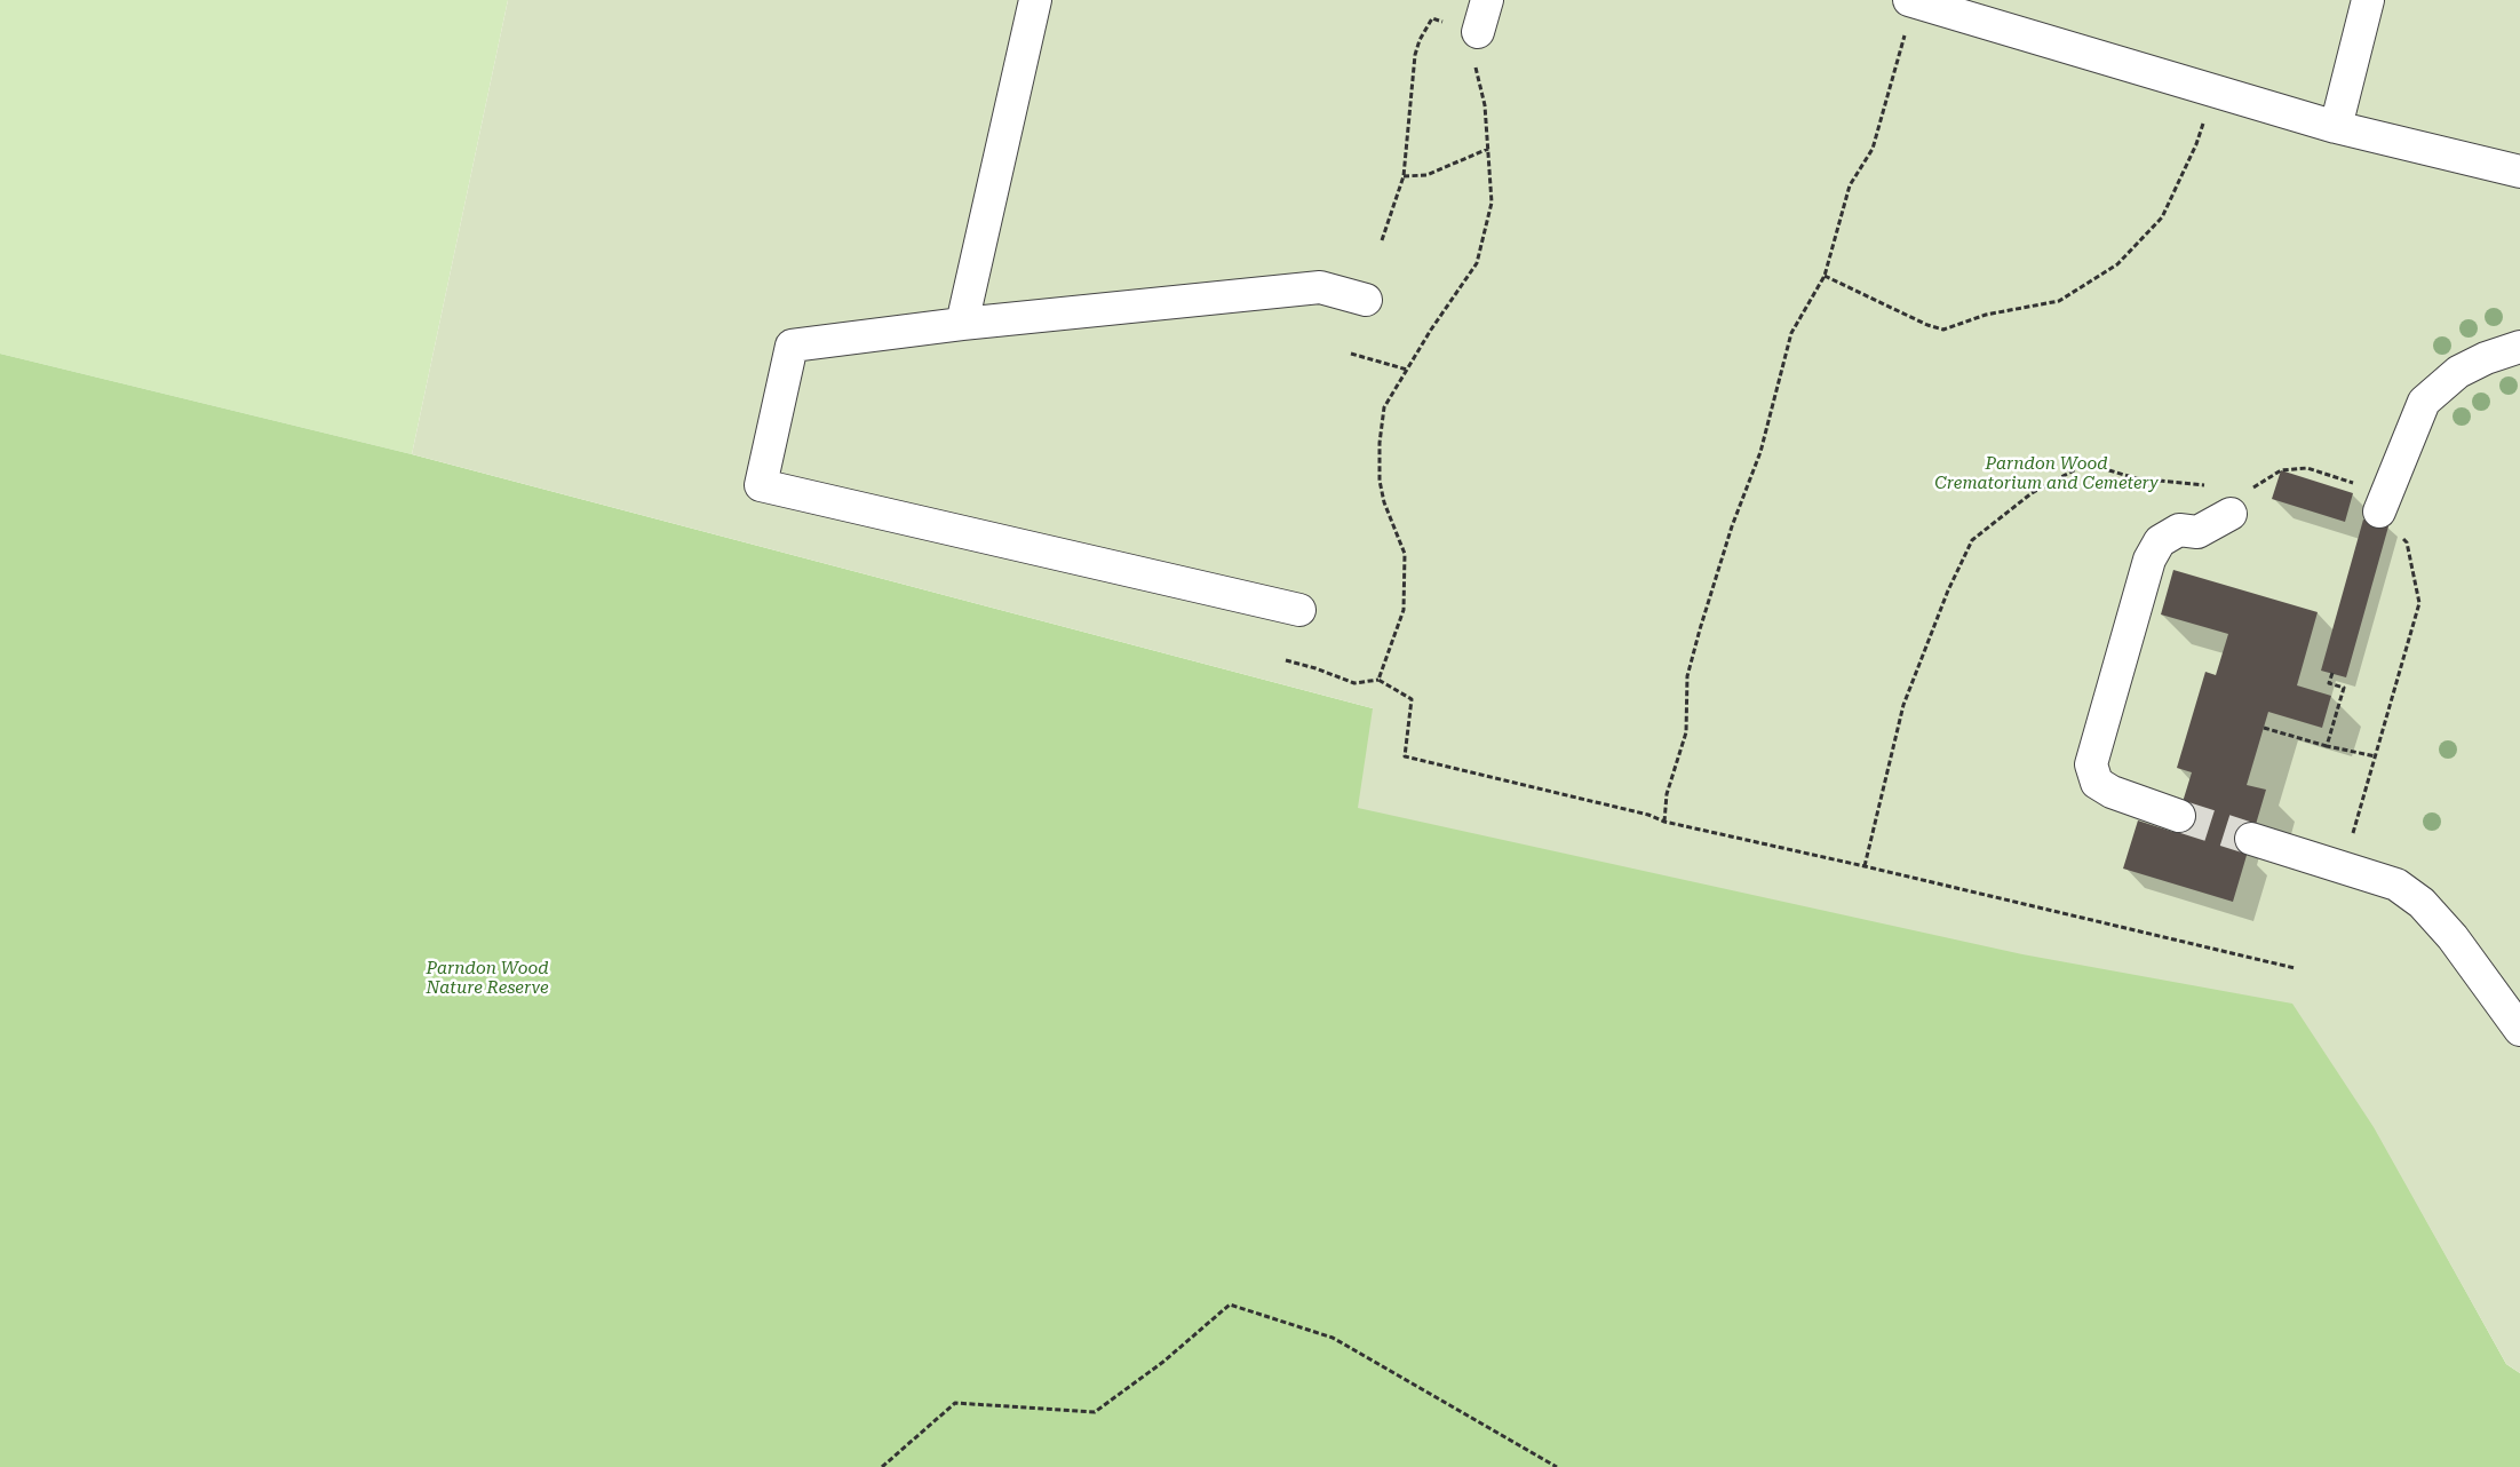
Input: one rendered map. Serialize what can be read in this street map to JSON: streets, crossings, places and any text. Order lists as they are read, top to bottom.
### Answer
{
  "parks": ["Parndon Wood Crematorium and Cemetery", "Parndon Wood Nature Reserve"]
}
